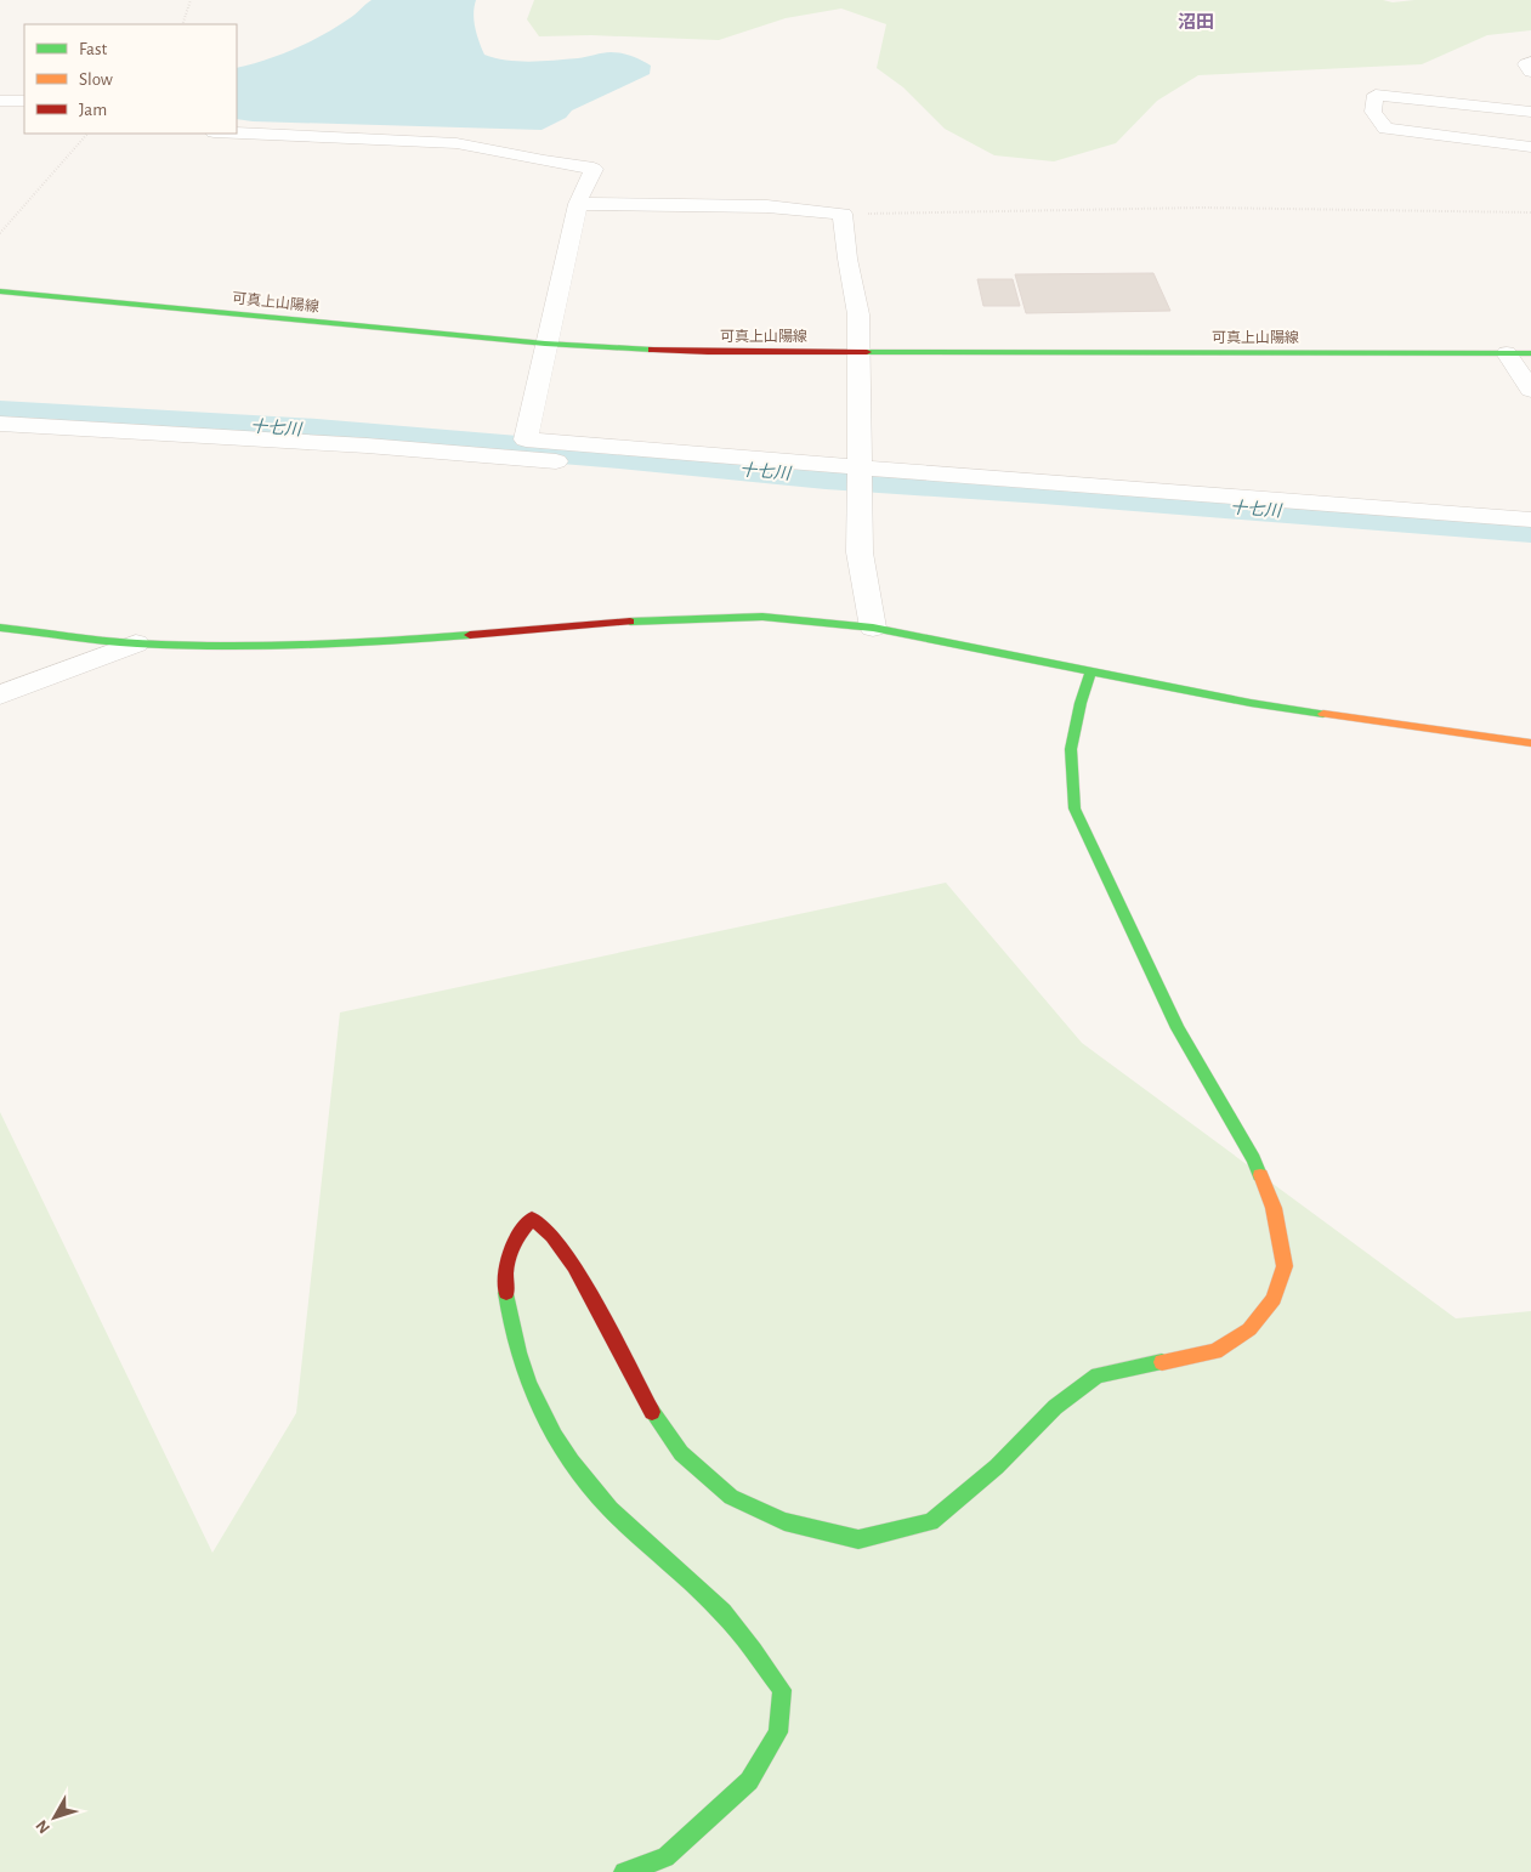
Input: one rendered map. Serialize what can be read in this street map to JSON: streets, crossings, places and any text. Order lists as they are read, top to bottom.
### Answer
{
  "streets": {
    "street": ["可真上山陽線"]
  },
  "districts": ["沼田"],
  "water": ["十七川"],
  "legend": ["Fast", "Slow", "Jam"],
  "north": "bottom left"
}
